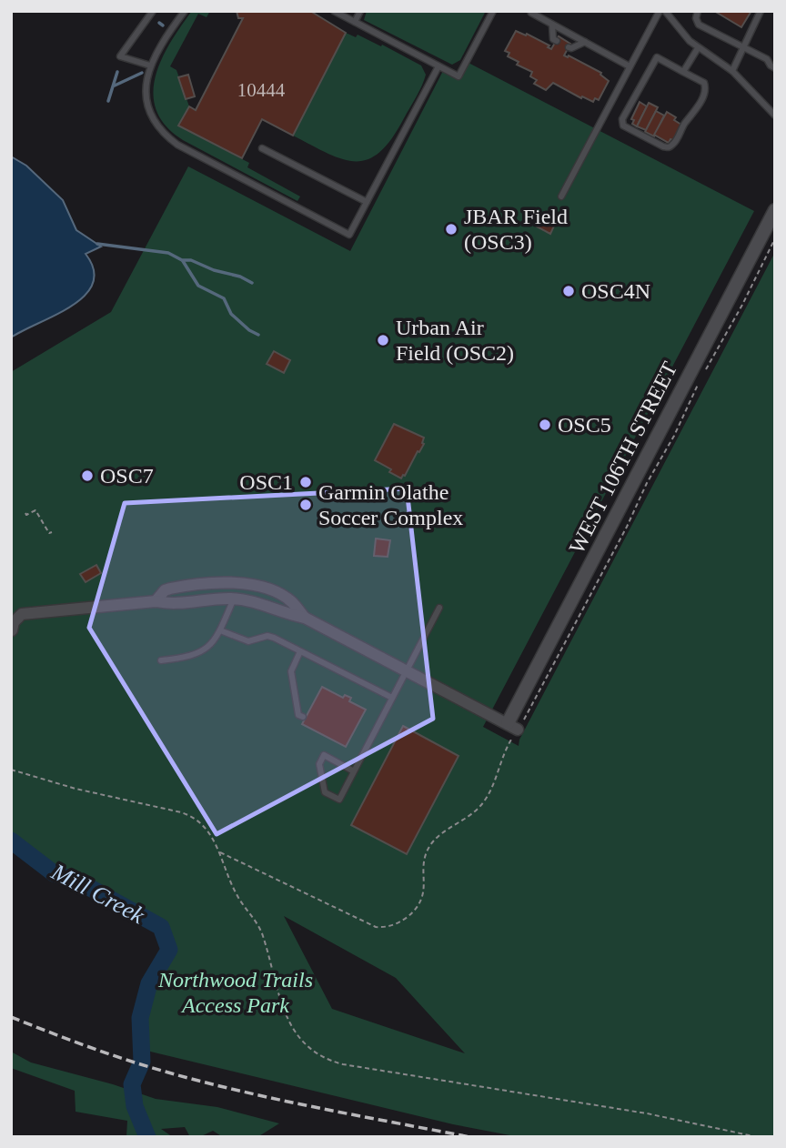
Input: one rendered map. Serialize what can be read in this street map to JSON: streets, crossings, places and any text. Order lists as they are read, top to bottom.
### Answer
{
  "streets": {
    "street": ["WEST 106TH STREET"]
  },
  "water": ["Mill Creek"],
  "parks": ["Northwood Trails Access Park"],
  "places": [
    "JBAR Field (OSC3)",
    "OSC4N",
    "Urban Air Field (OSC2)",
    "OSC5",
    "OSC7",
    "OSC1",
    "Garmin Olathe Soccer Complex"
  ],
  "house_numbers": ["10444"]
}
